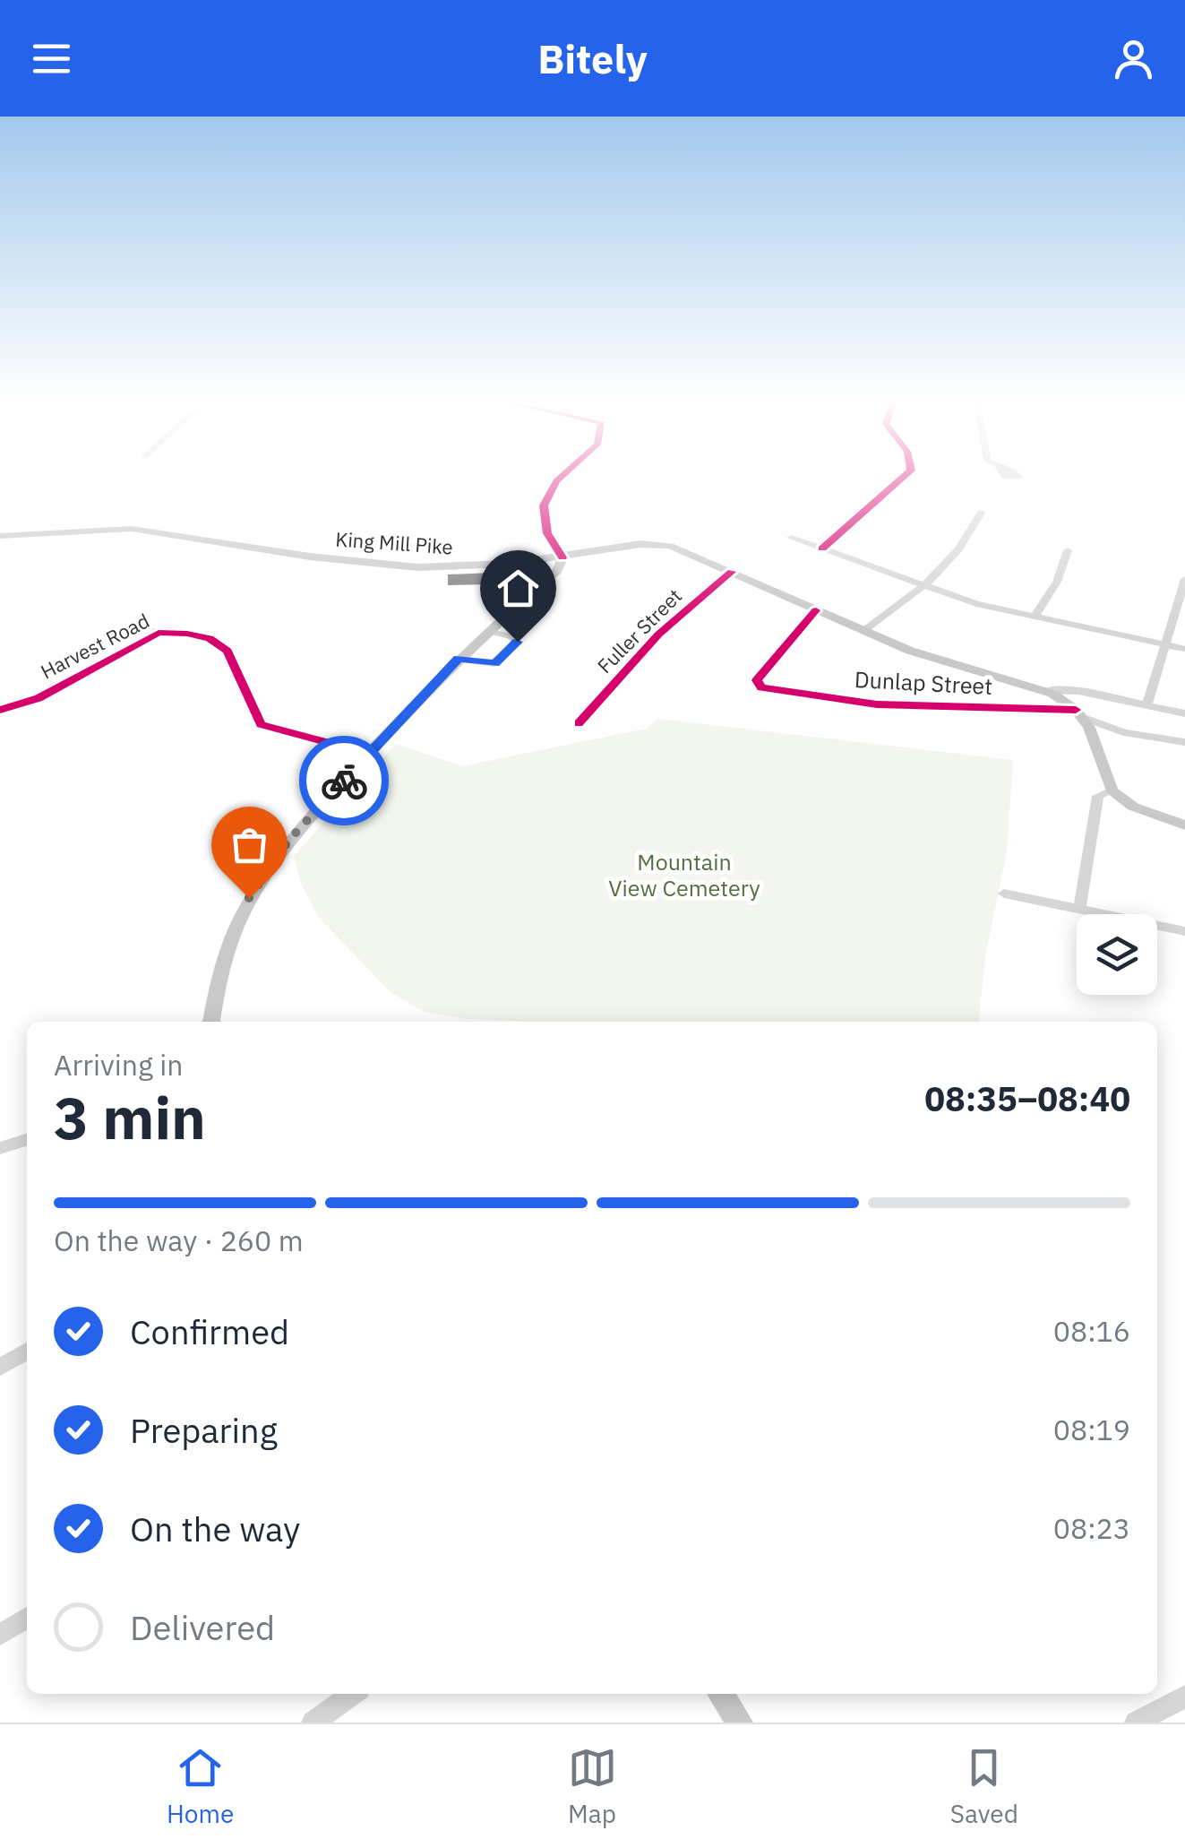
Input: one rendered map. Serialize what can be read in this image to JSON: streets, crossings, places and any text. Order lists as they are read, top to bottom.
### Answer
{
  "streets": {
    "main road": ["King Mill Pike"],
    "street": ["Fuller Street", "Harvest Road", "Dunlap Street"]
  },
  "crossings": [
    ["King Mill Pike", "Fuller Street"],
    ["King Mill Pike", "Dunlap Street"]
  ],
  "parks": ["Mountain View Cemetery"],
  "page": {
    "header": "Bitely",
    "heading": ["3 min", "Arriving in", "08:35–08:40"],
    "bar": "On the way · 260 m",
    "list": [
      ["Confirmed", "08:16"],
      ["Preparing", "08:19"],
      ["On the way", "08:23"],
      "Delivered"
    ],
    "tabs": ["Home", "Map", "Saved"]
  }
}
